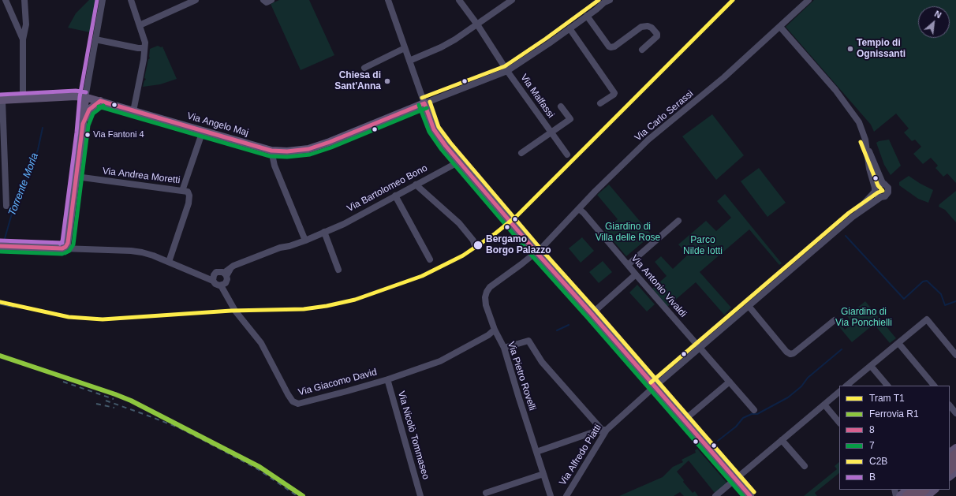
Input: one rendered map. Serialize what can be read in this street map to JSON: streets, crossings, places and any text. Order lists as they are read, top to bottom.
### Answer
{
  "streets": {
    "main road": ["Via Angelo Maj"],
    "street": [
      "Via Malfassi",
      "Via Carlo Serassi",
      "Via Andrea Moretti",
      "Via Bartolomeo Bono",
      "Via Antonio Vivaldi",
      "Via Pietro Rovelli",
      "Via Giacomo David",
      "Via Nicolò Tommaseo",
      "Via Alfredo Piatti"
    ]
  },
  "crossings": [
    ["Via Carlo Serassi", "Via Antonio Vivaldi"],
    ["Via Carlo Serassi", "Via Pietro Rovelli"],
    ["Via Bartolomeo Bono", "Via Giacomo David"],
    ["Via Antonio Vivaldi", "Via Alfredo Piatti"],
    ["Via Pietro Rovelli", "Via Giacomo David"],
    ["Via Giacomo David", "Via Nicolò Tommaseo"]
  ],
  "water": ["Torrente Morla"],
  "parks": ["Giardino di Villa delle Rose", "Parco Nilde Iotti", "Giardino di Via Ponchielli"],
  "places": [
    "Tempio di Ognissanti",
    "Chiesa di Sant'Anna",
    "Via Fantoni 4",
    "Bergamo Borgo Palazzo"
  ],
  "lines": [
    "tram line T1",
    "transit line C2B",
    "transit line B",
    "transit line 8",
    "transit line 7",
    "rail line R1"
  ],
  "legend": [
    "Tram T1",
    "Ferrovia R1",
    "8",
    "7",
    "C2B",
    "B"
  ],
  "north": "top right"
}
